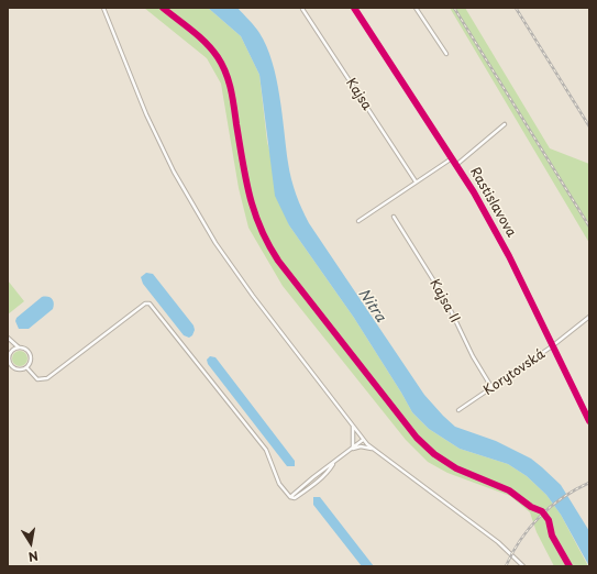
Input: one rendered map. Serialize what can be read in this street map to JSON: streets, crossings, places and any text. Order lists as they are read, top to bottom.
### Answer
{
  "streets": {
    "street": [
      "Kajsa",
      "Rastislavova",
      "Kajsa II",
      "Korytovská"
    ]
  },
  "crossings": [
    ["Rastislavova", "Korytovská"],
    ["Kajsa II", "Korytovská"]
  ],
  "water": ["Nitra"],
  "north": "bottom"
}
